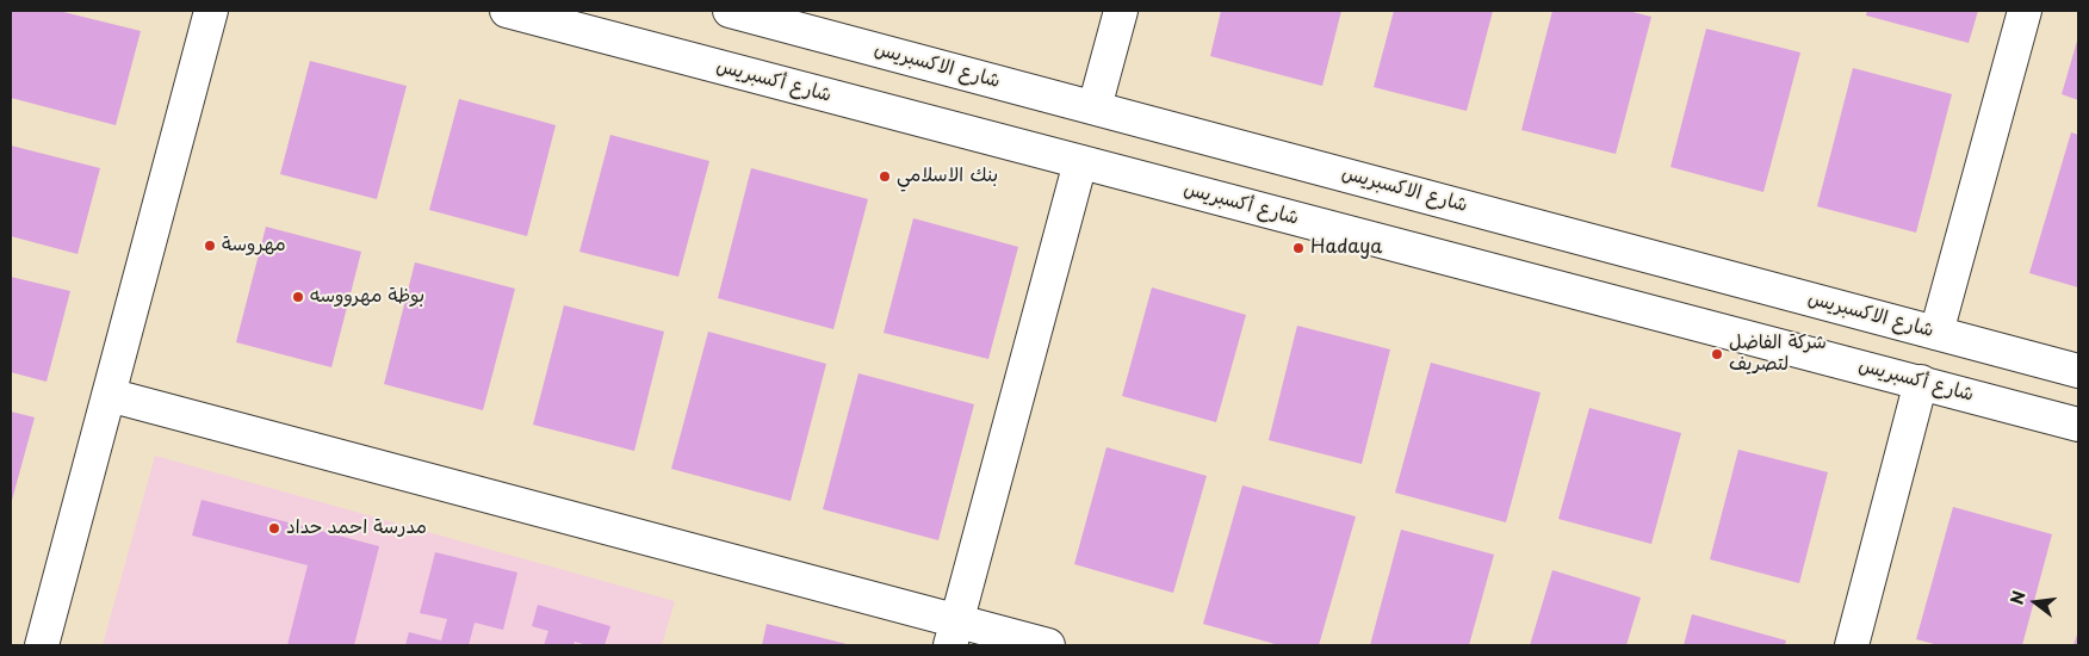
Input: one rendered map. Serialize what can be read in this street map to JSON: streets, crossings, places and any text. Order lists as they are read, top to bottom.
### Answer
{
  "streets": {
    "street": ["شارع الاكسبريس", "شارع أكسبريس"]
  },
  "places": [
    "بنك الاسلامي",
    "مهروسة",
    "Hadaya",
    "بوظة مهرووسه",
    "شركة الفاضل لتصريف",
    "مدرسة احمد حداد"
  ],
  "north": "left"
}
